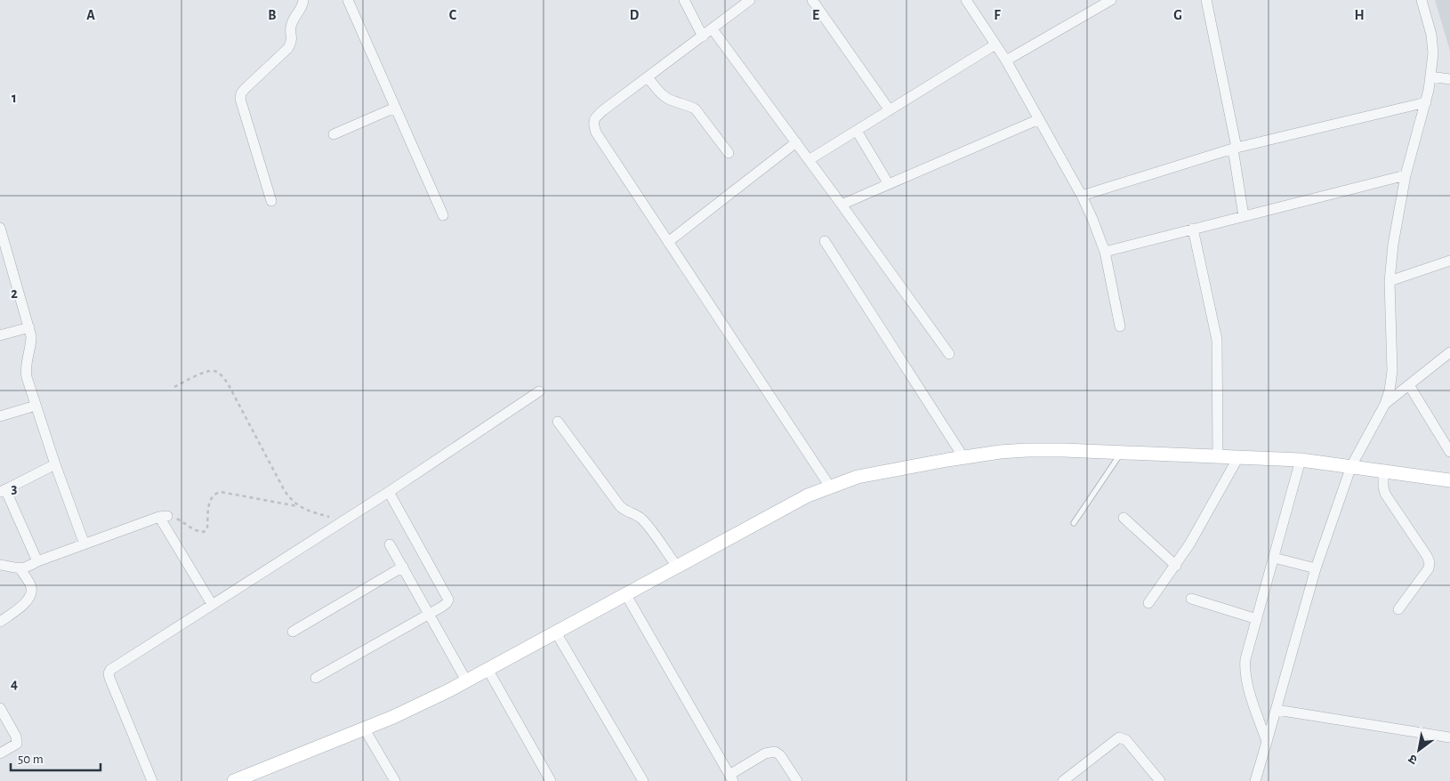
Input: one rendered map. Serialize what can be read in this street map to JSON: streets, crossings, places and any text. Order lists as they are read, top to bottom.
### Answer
{
  "scale_bar": "50 m",
  "north": "bottom left",
  "grid": {
    "columns": [
      "A",
      "B",
      "C",
      "D",
      "E",
      "F",
      "G",
      "H"
    ],
    "rows": [
      "1",
      "2",
      "3",
      "4"
    ]
  }
}
